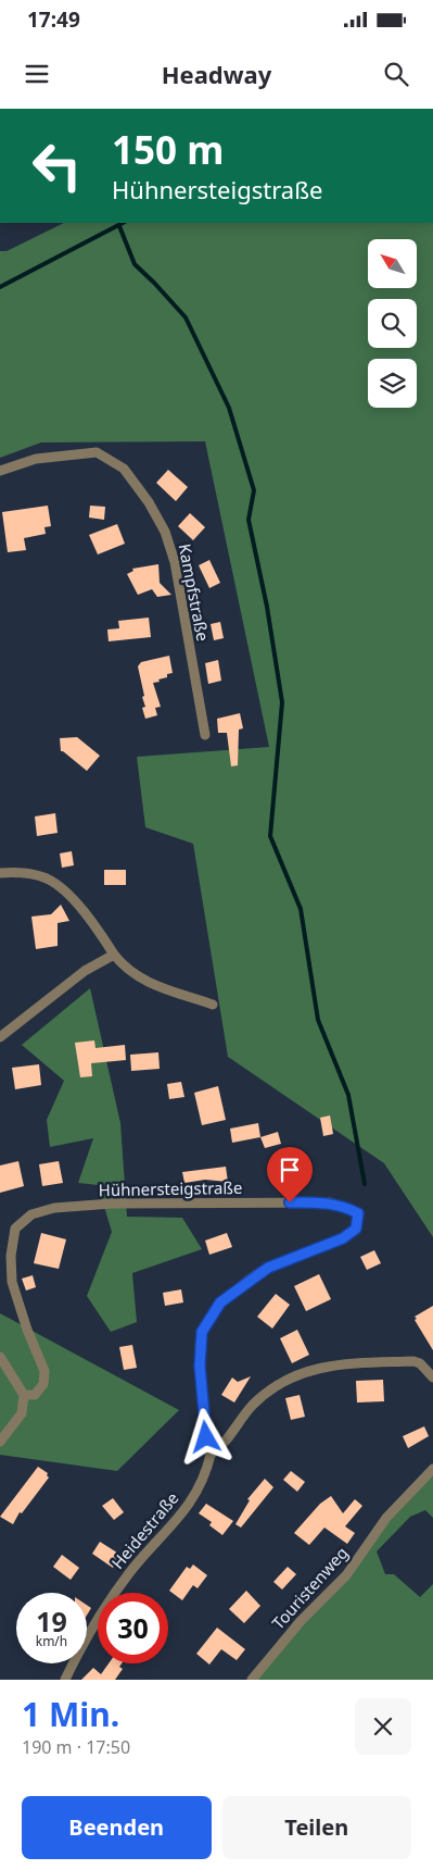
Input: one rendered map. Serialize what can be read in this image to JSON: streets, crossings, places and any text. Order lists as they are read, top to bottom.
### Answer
{
  "streets": {
    "street": [
      "Kampfstraße",
      "Hühnersteigstraße",
      "Heidestraße",
      "Touristenweg"
    ]
  },
  "crossings": [
    ["Hühnersteigstraße", "Heidestraße"]
  ],
  "north": "top left",
  "page": {
    "status": "17:49",
    "header": "Headway",
    "turn": ["150 m", "Hühnersteigstraße"],
    "speed": "19 km/h",
    "limit": "30",
    "heading": ["1 Min.", "190 m · 17:50"],
    "buttons": ["Beenden", "Teilen"]
  }
}
